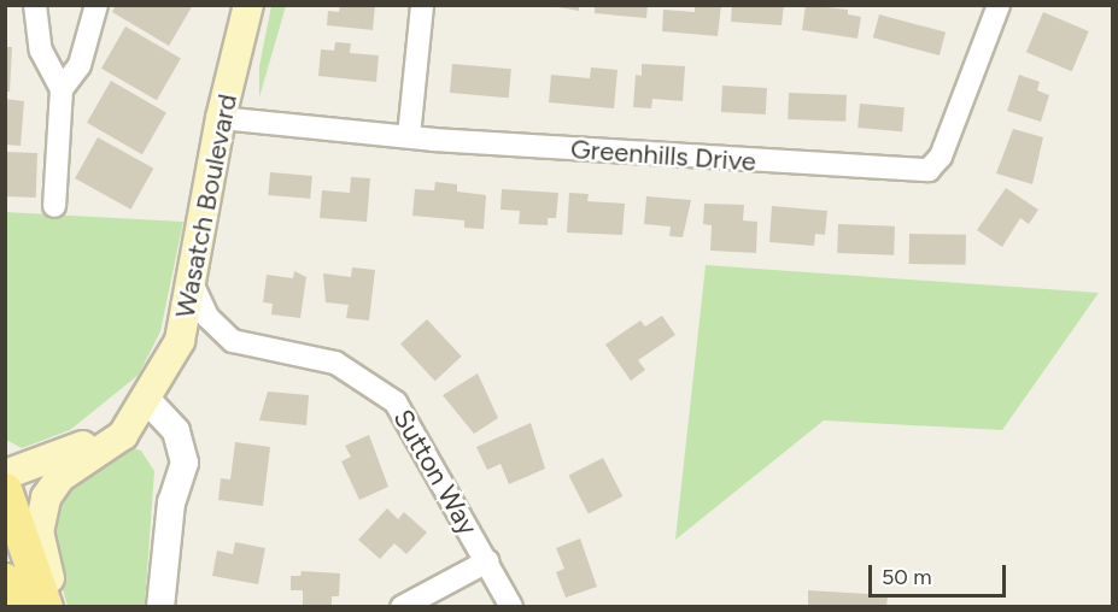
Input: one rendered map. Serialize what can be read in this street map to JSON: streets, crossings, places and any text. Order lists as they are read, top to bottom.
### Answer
{
  "streets": {
    "main road": ["Wasatch Boulevard"],
    "street": ["Greenhills Drive", "Sutton Way"]
  },
  "crossings": [
    ["Greenhills Drive", "Wasatch Boulevard"],
    ["Wasatch Boulevard", "Sutton Way"]
  ],
  "scale_bar": "50 m"
}
